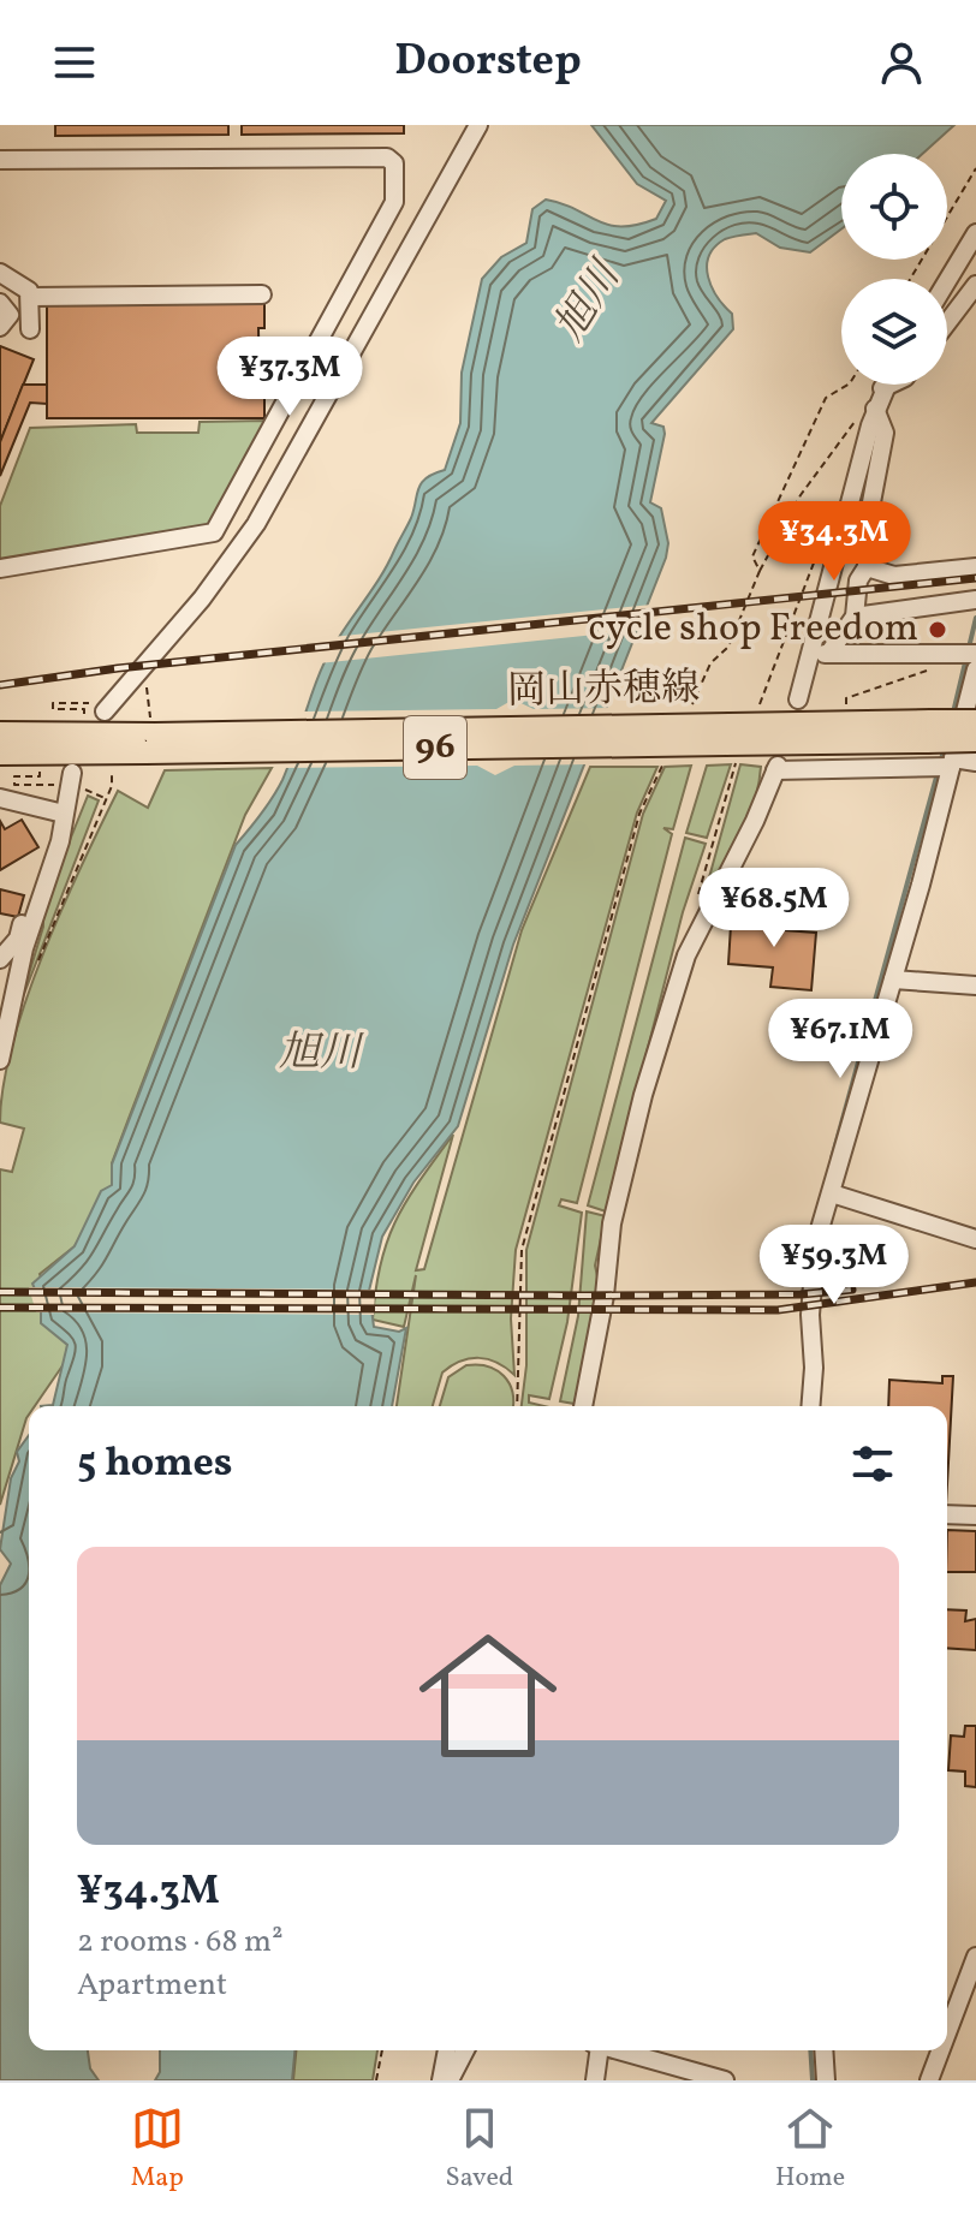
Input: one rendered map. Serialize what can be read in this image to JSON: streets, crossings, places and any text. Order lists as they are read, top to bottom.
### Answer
{
  "streets": {
    "main road": ["岡山赤穂線", "96"]
  },
  "water": ["旭川"],
  "places": ["cycle shop Freedom"],
  "page": {
    "header": "Doorstep",
    "price": [
      "¥37.3M",
      "¥34.3M",
      "¥68.5M",
      "¥67.1M",
      "¥59.3M"
    ],
    "heading": "5 homes",
    "list": [
      {
        "name": "¥34.3M",
        "note": "2 rooms · 68 m² · Apartment"
      }
    ],
    "tabs": ["Map", "Saved", "Home"]
  }
}
